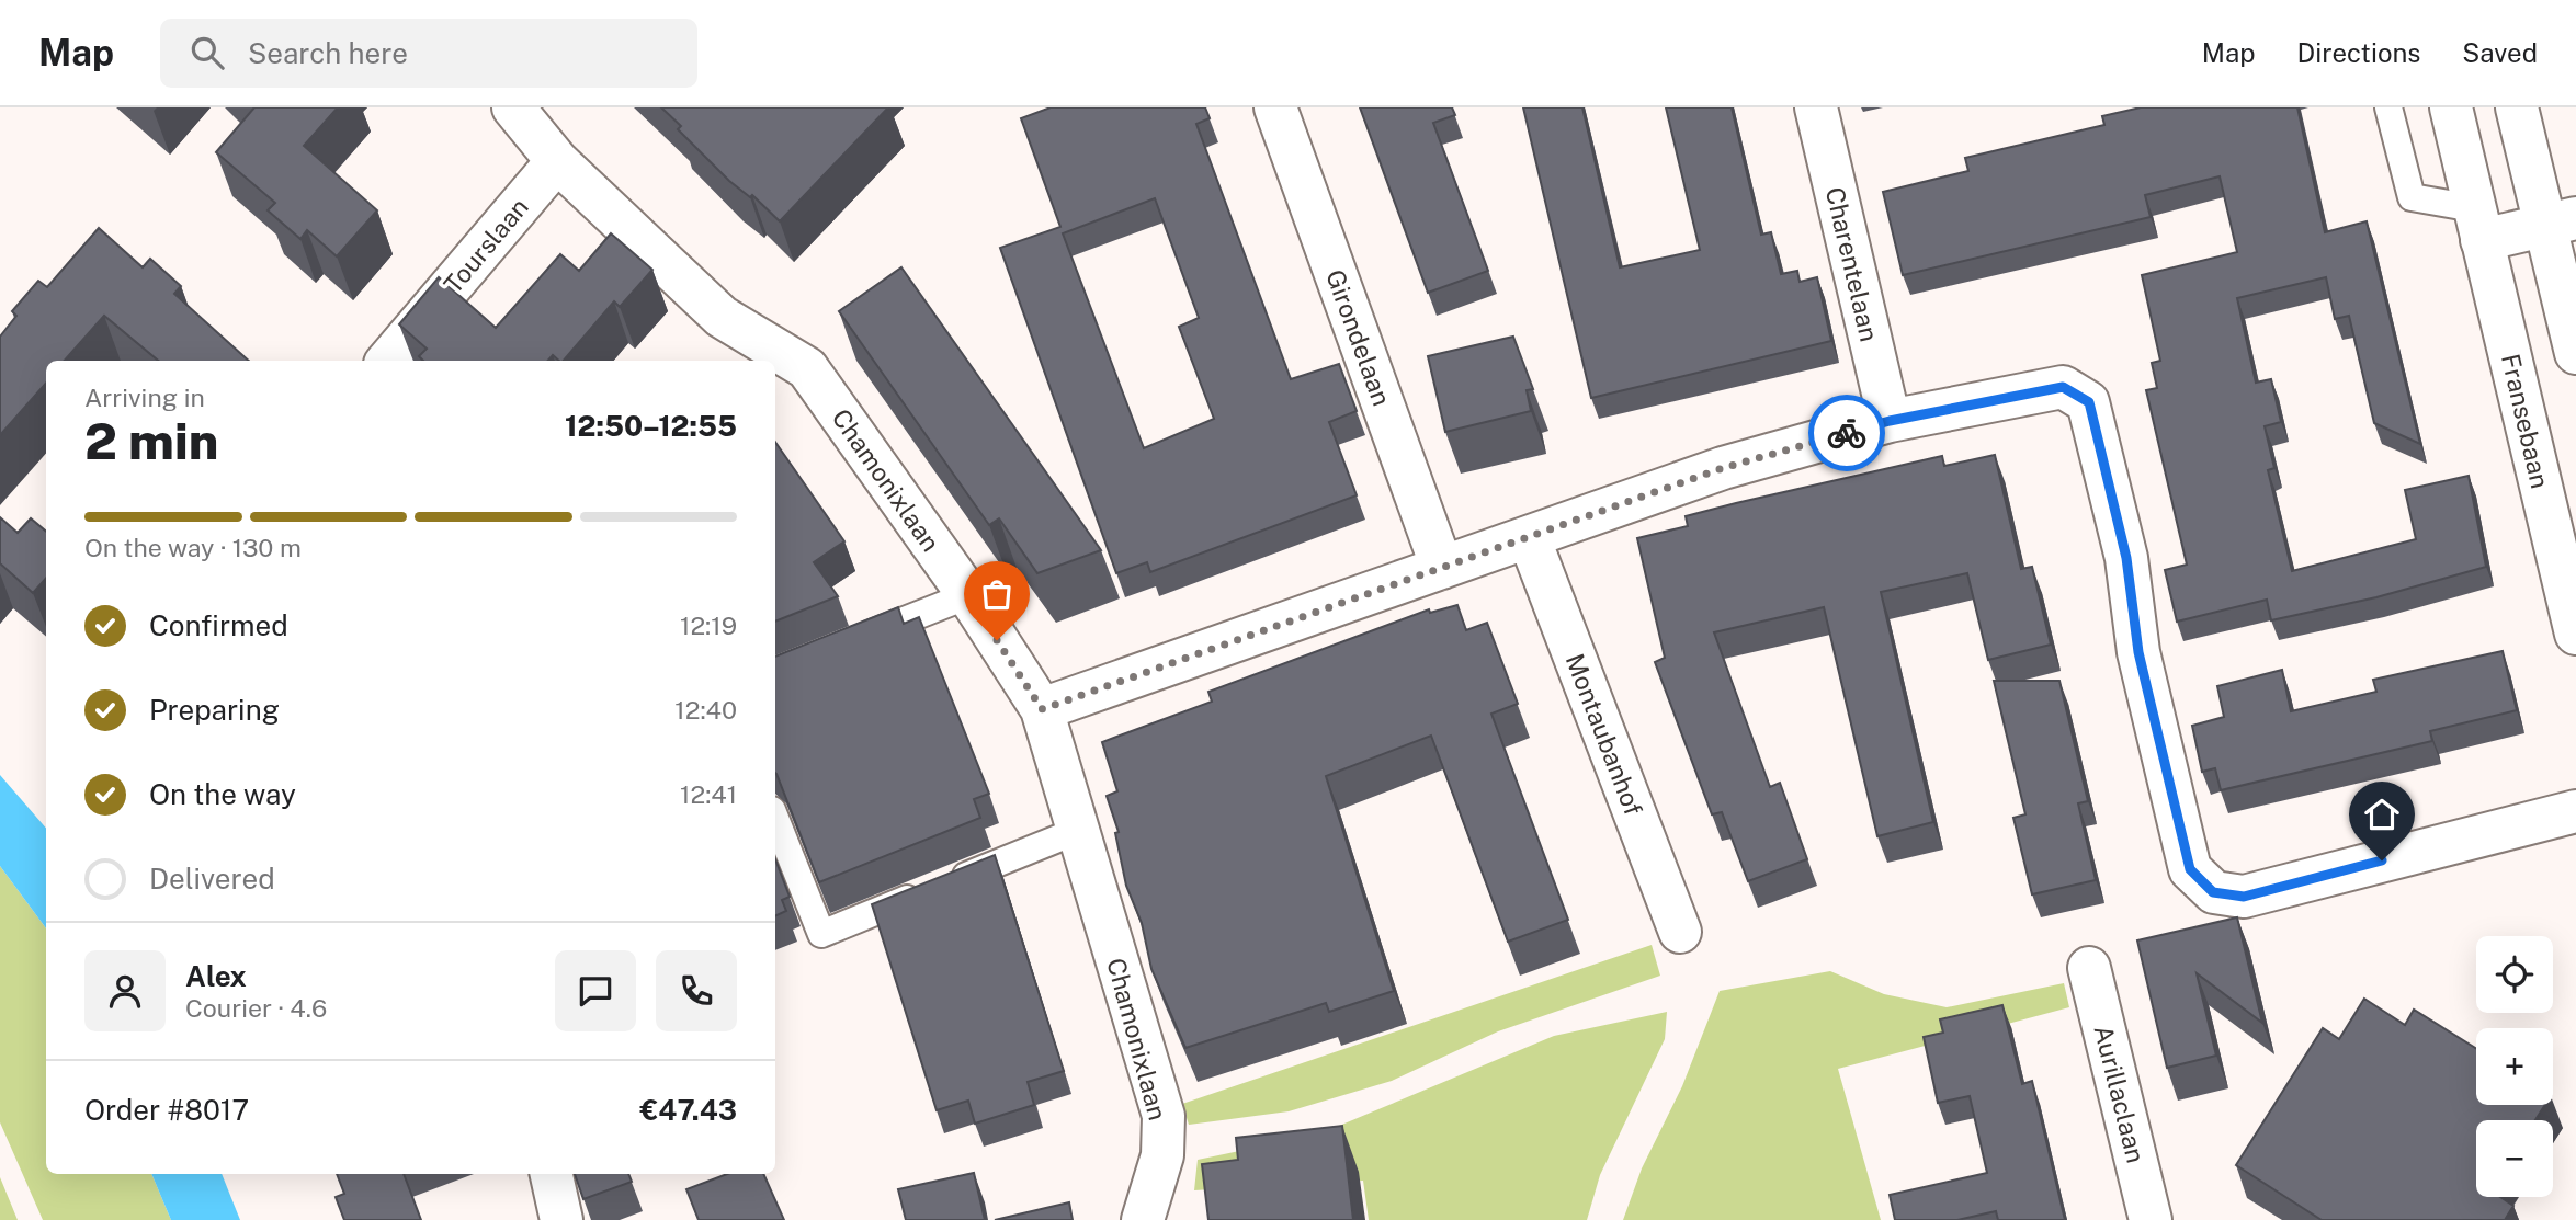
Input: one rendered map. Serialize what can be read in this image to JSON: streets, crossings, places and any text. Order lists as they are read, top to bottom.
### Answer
{
  "streets": {
    "street": [
      "Tourslaan",
      "Charentelaan",
      "Girondelaan",
      "Fransebaan",
      "Chamonixlaan",
      "Montaubanhof",
      "Aurillaclaan"
    ]
  },
  "crossings": [
    ["Tourslaan", "Chamonixlaan"]
  ],
  "page": {
    "header": "Map",
    "search": "Search here",
    "nav": ["Map", "Directions", "Saved"],
    "heading": ["2 min", "Arriving in", "12:50–12:55"],
    "panel": [
      "Alex",
      "Courier · 4.6",
      "Order #8017",
      "€47.43"
    ],
    "bar": "On the way · 130 m",
    "list": [
      ["Confirmed", "12:19"],
      ["Preparing", "12:40"],
      ["On the way", "12:41"],
      "Delivered"
    ],
    "map_buttons": ["+", "−"]
  }
}
